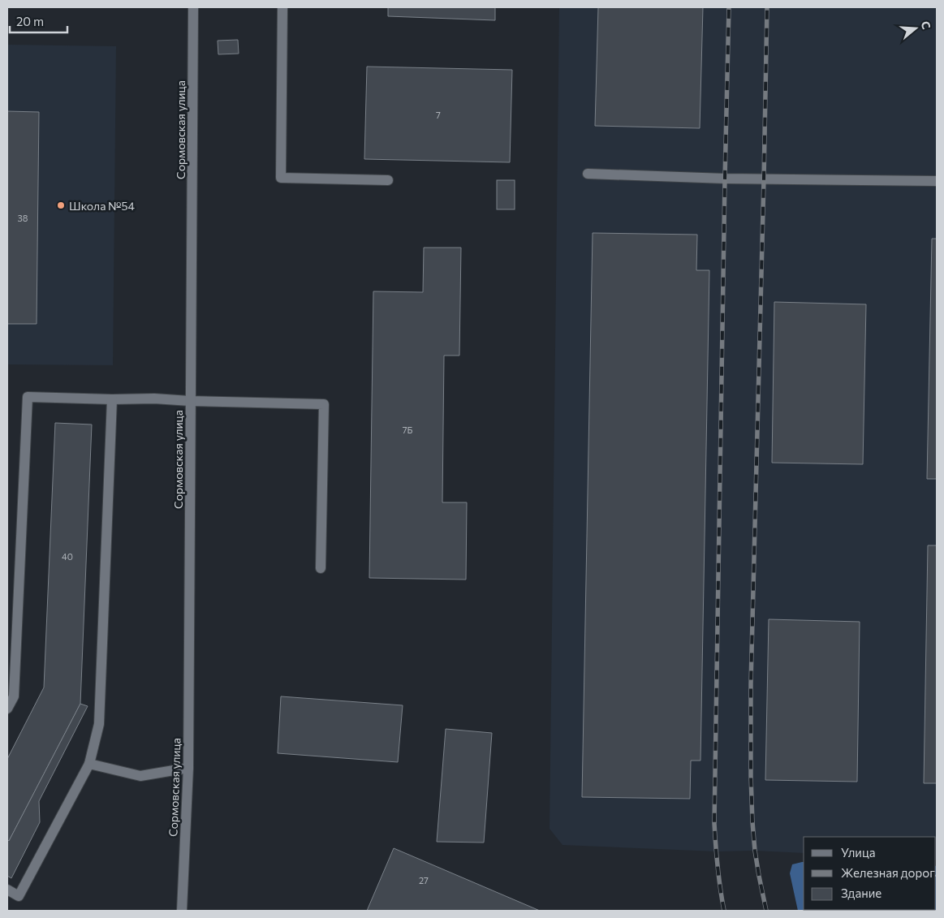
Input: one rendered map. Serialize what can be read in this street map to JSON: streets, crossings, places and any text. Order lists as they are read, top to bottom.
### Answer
{
  "streets": {
    "street": ["Сормовская улица"]
  },
  "places": ["Школа №54"],
  "house_numbers": [
    "7",
    "38",
    "7Б",
    "40",
    "27"
  ],
  "legend": ["Улица", "Железная дорога", "Здание"],
  "scale_bar": "20 m",
  "north": "right"
}
